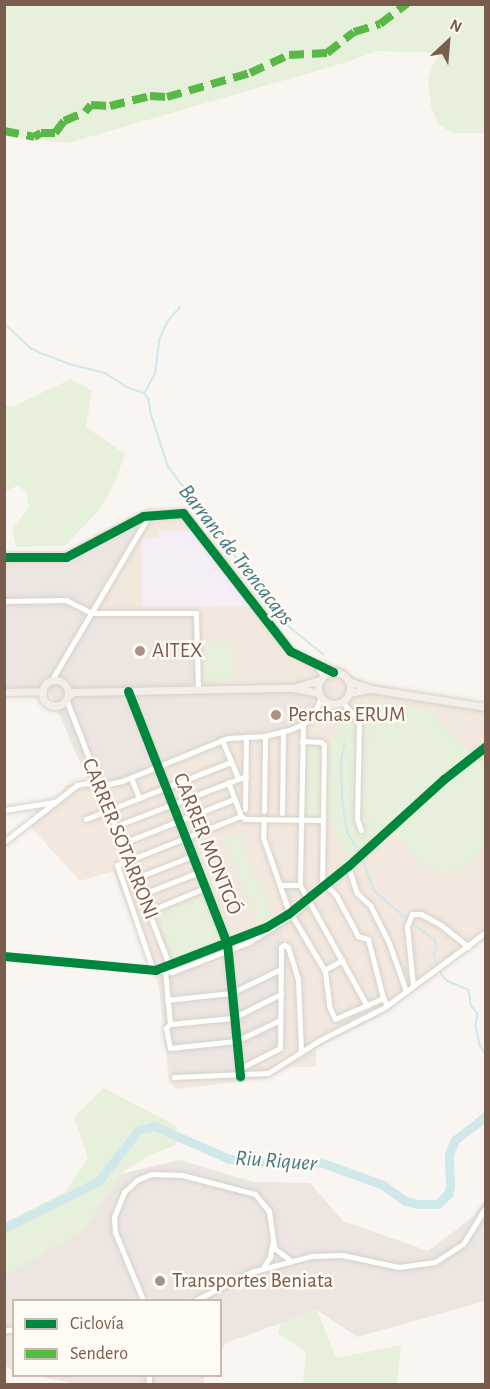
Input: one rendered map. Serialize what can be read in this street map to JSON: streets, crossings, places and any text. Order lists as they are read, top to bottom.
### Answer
{
  "streets": {
    "street": ["CARRER SOTARRONI", "CARRER MONTGÓ"]
  },
  "water": ["Barranc de Trencacaps", "Riu Riquer"],
  "places": ["AITEX", "Perchas ERUM", "Transportes Beniata"],
  "legend": ["Ciclovía", "Sendero"],
  "north": "top right"
}
